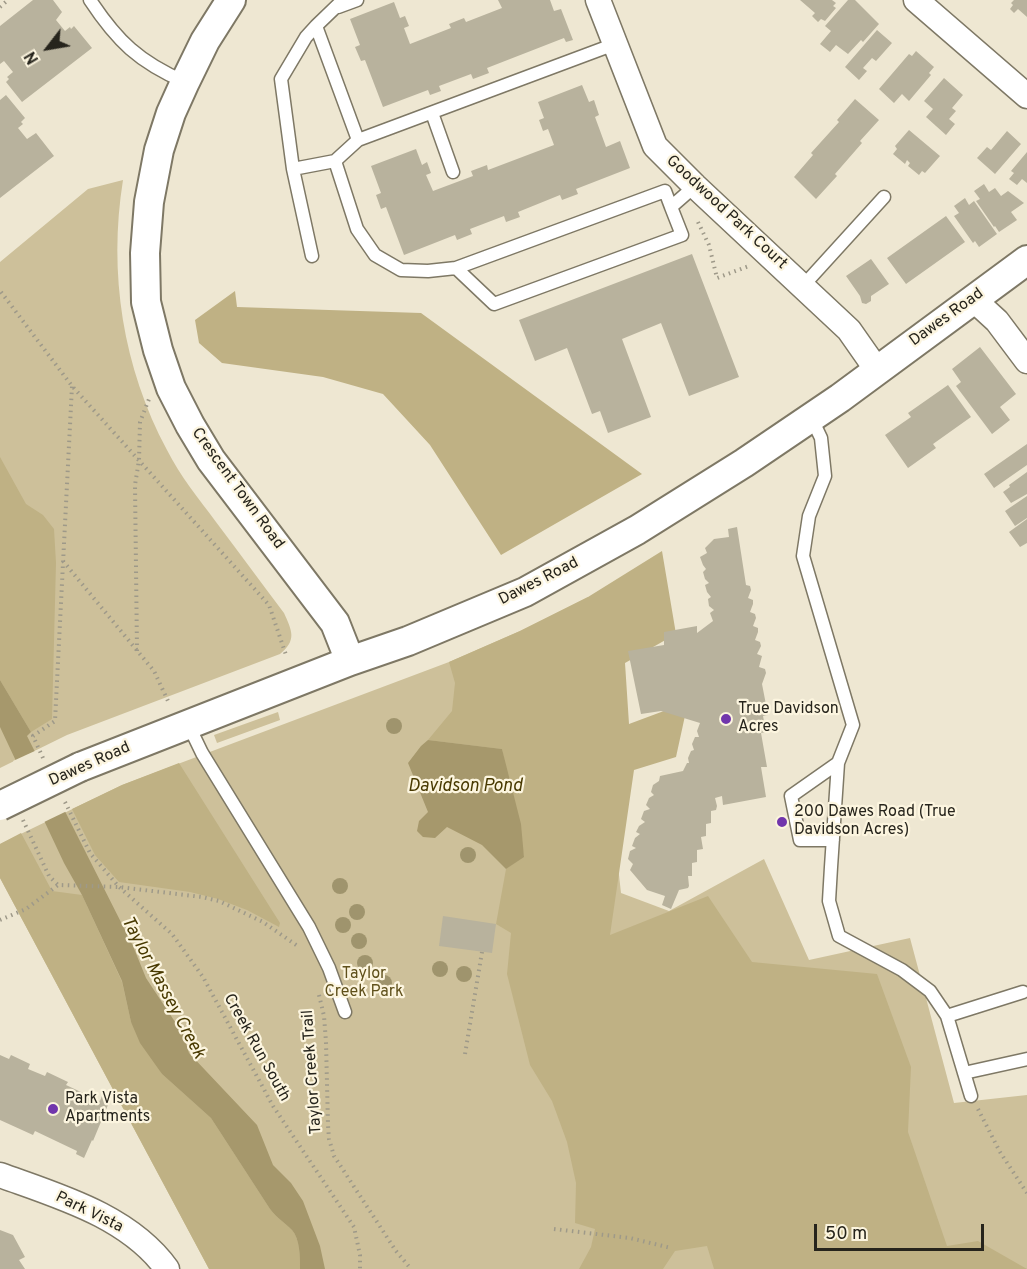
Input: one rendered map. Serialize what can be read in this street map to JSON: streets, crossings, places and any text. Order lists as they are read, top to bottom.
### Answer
{
  "streets": {
    "street": [
      "Goodwood Park Court",
      "Dawes Road",
      "Crescent Town Road",
      "Park Vista"
    ],
    "path": ["Creek Run South", "Taylor Creek Trail"]
  },
  "crossings": [
    ["Goodwood Park Court", "Dawes Road"],
    ["Dawes Road", "Crescent Town Road"]
  ],
  "water": ["Davidson Pond", "Taylor Massey Creek"],
  "parks": ["Taylor Creek Park"],
  "places": ["True Davidson Acres", "200 Dawes Road (True Davidson Acres)", "Park Vista Apartments"],
  "scale_bar": "50 m",
  "north": "bottom left"
}
